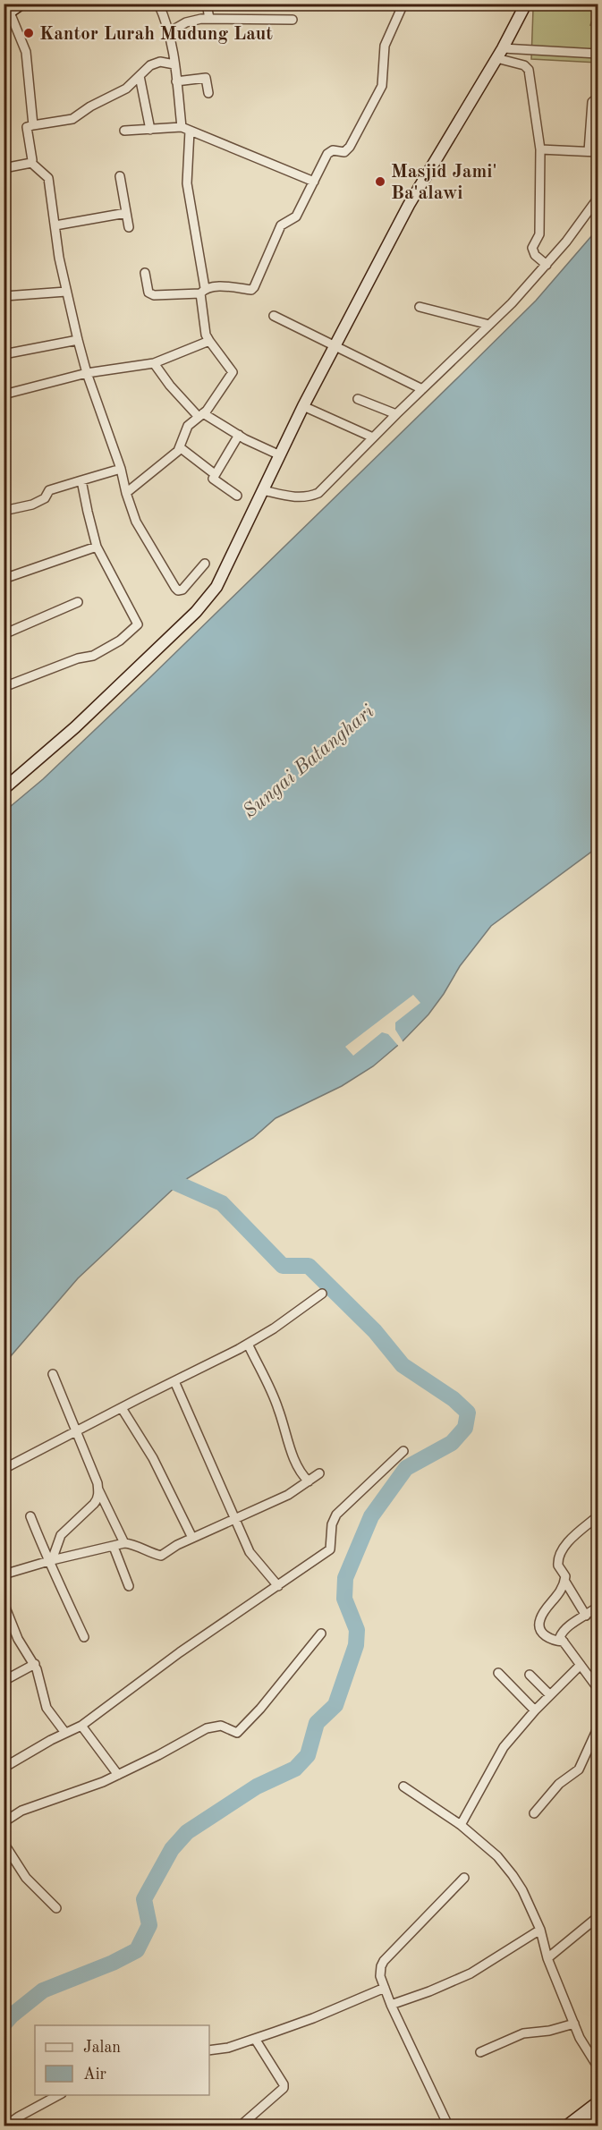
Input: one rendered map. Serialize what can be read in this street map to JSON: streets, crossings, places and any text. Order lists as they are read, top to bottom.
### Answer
{
  "water": ["Sungai Batanghari"],
  "places": ["Kantor Lurah Mudung Laut", "Masjid Jami' Ba'alawi"],
  "legend": ["Jalan", "Air"]
}
